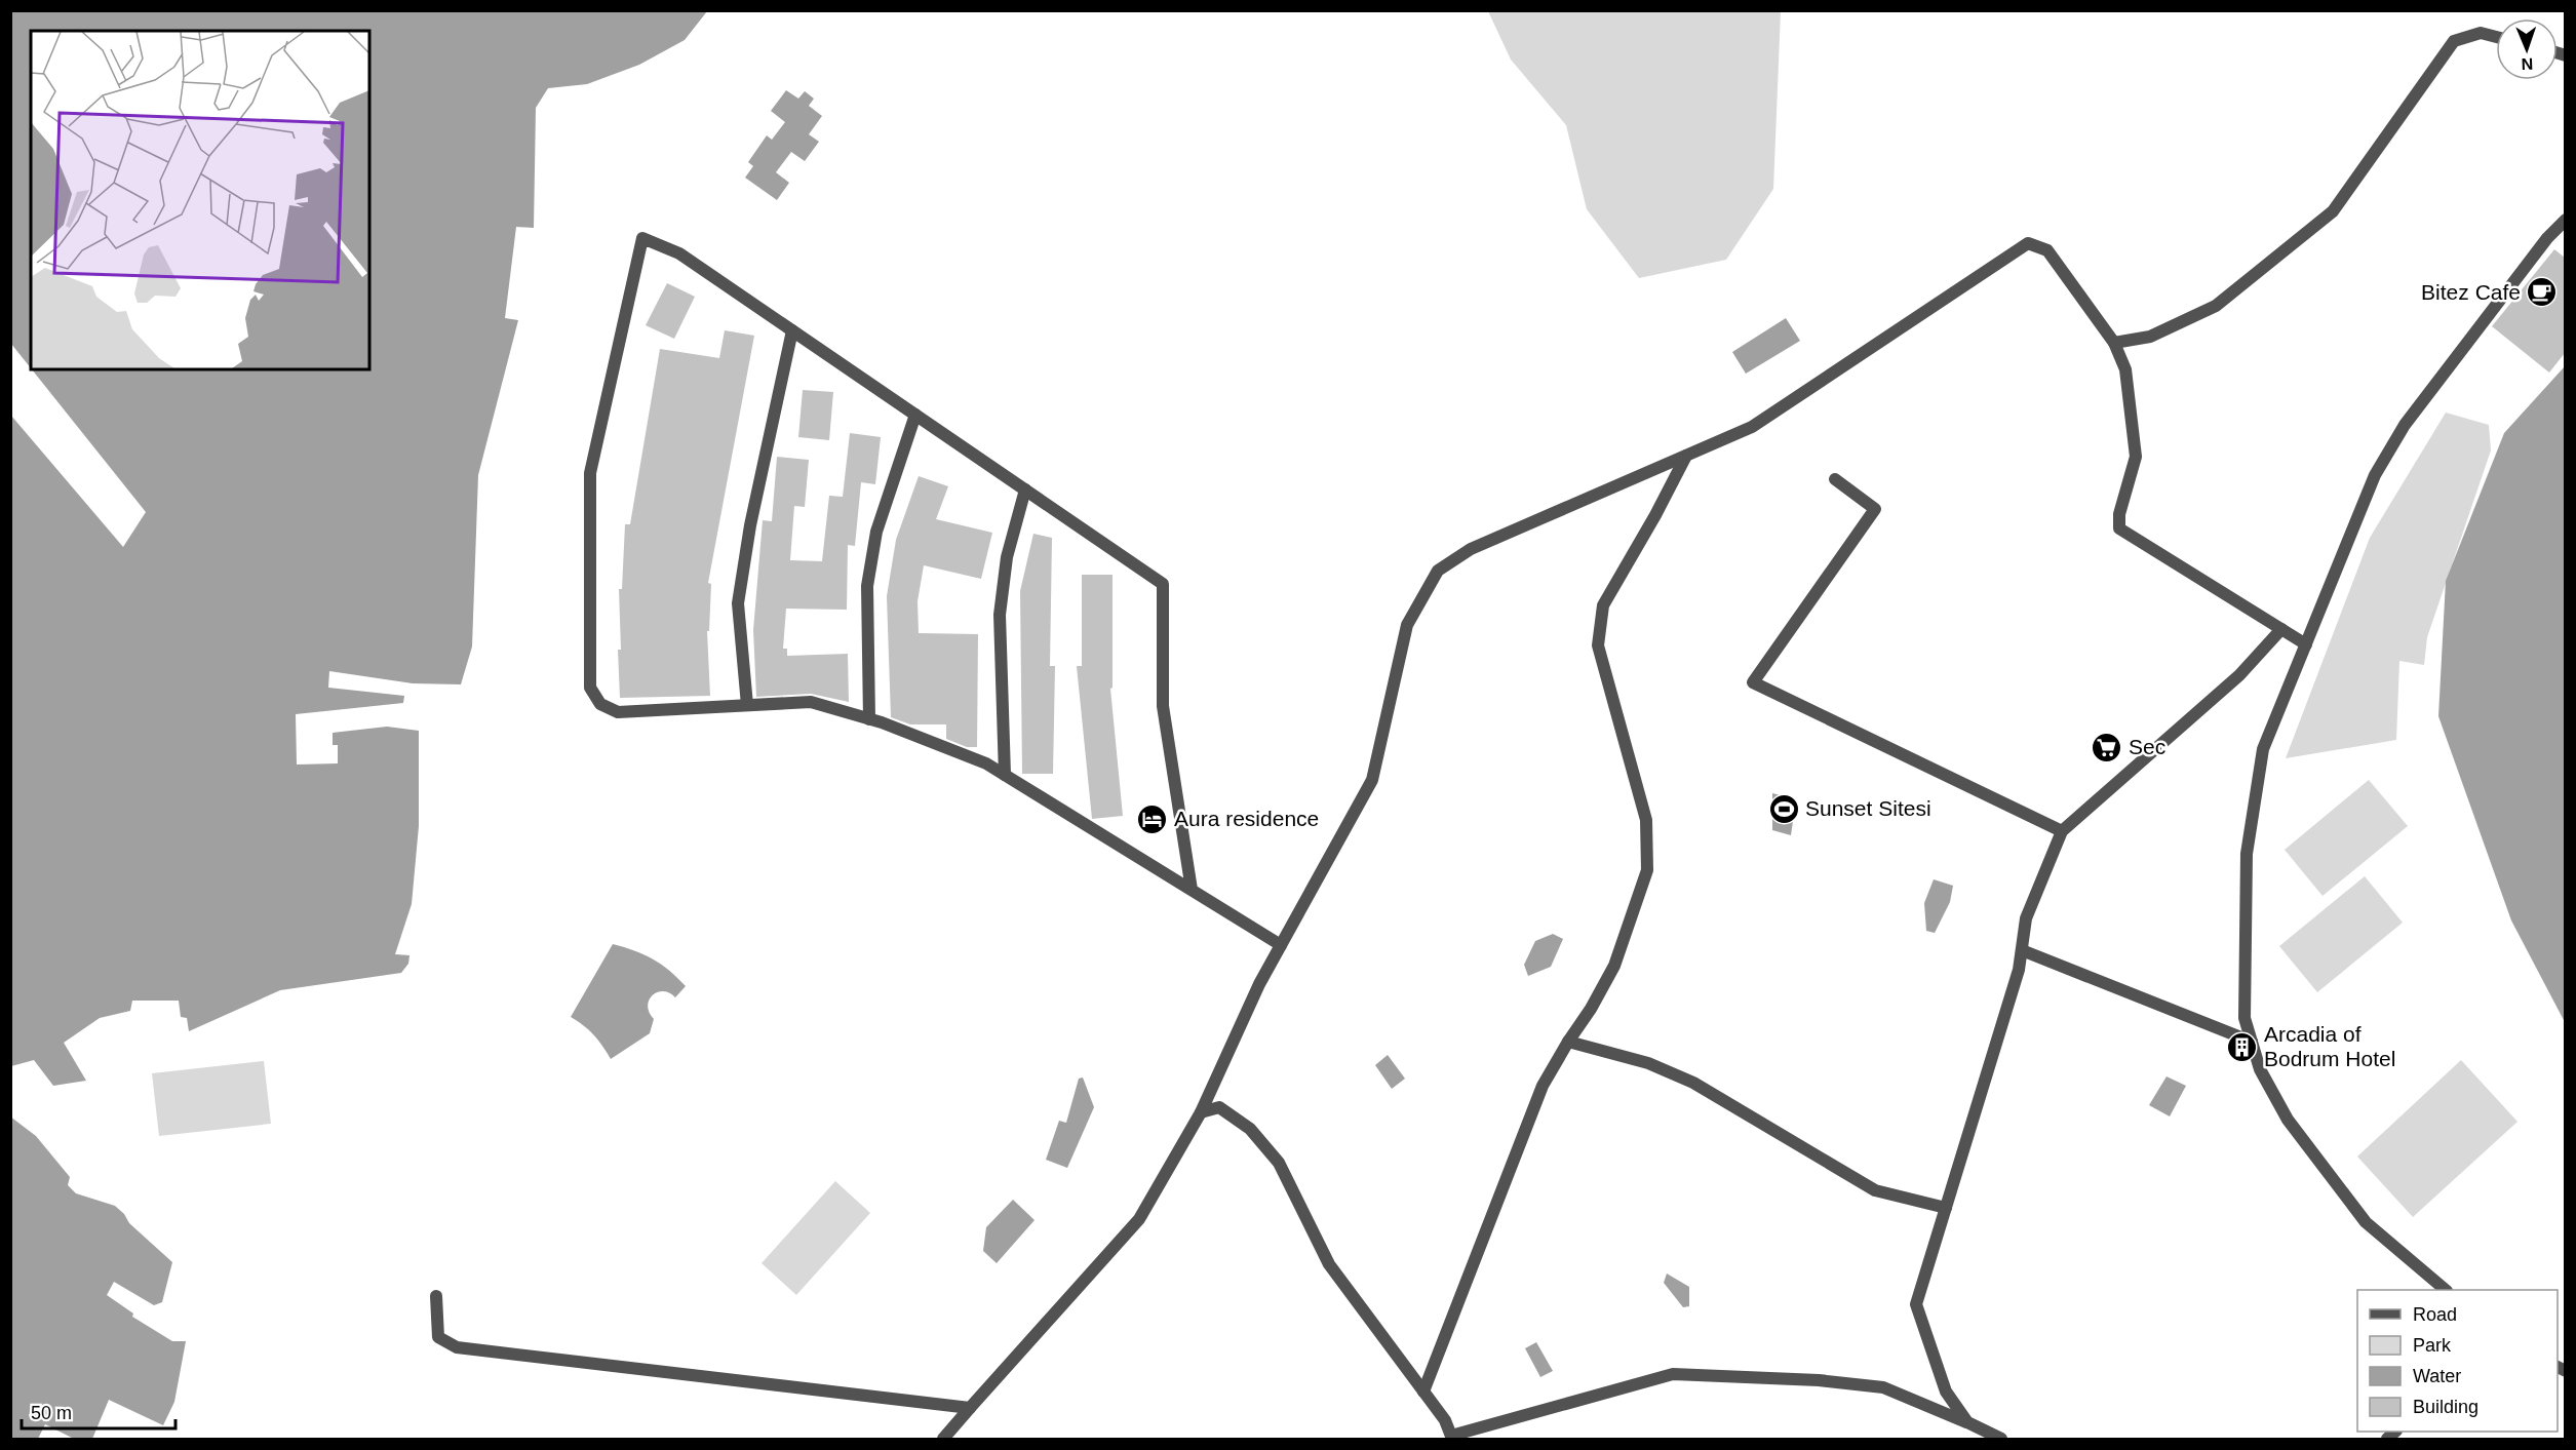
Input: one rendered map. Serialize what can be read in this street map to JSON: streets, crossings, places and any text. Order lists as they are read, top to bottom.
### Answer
{
  "places": {
    "cafe": ["Bitez Cafe"],
    "supermarket": ["Sec"],
    "sports": ["Sunset Sitesi"],
    "hotel": ["Aura residence"],
    "building": ["Arcadia of Bodrum Hotel"]
  },
  "legend": [
    "Road",
    "Park",
    "Water",
    "Building"
  ],
  "scale_bar": "50 m",
  "north": "bottom"
}
